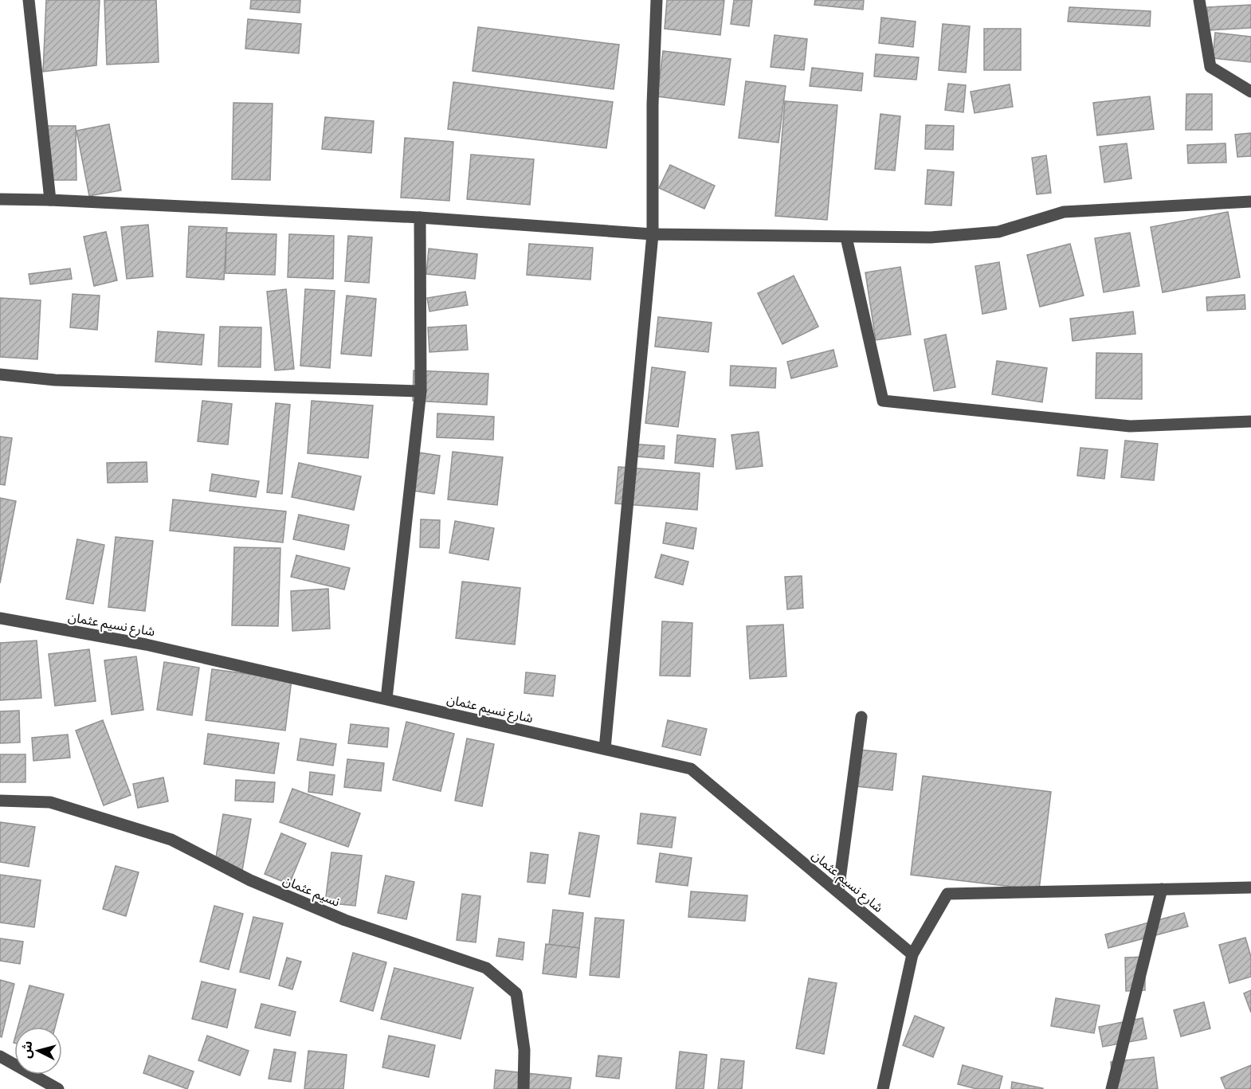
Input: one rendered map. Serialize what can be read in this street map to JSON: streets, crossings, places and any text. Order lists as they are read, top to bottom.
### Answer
{
  "streets": {
    "street": ["شارع نسيم عثمان", "نسيم عثمان"]
  },
  "north": "left"
}
